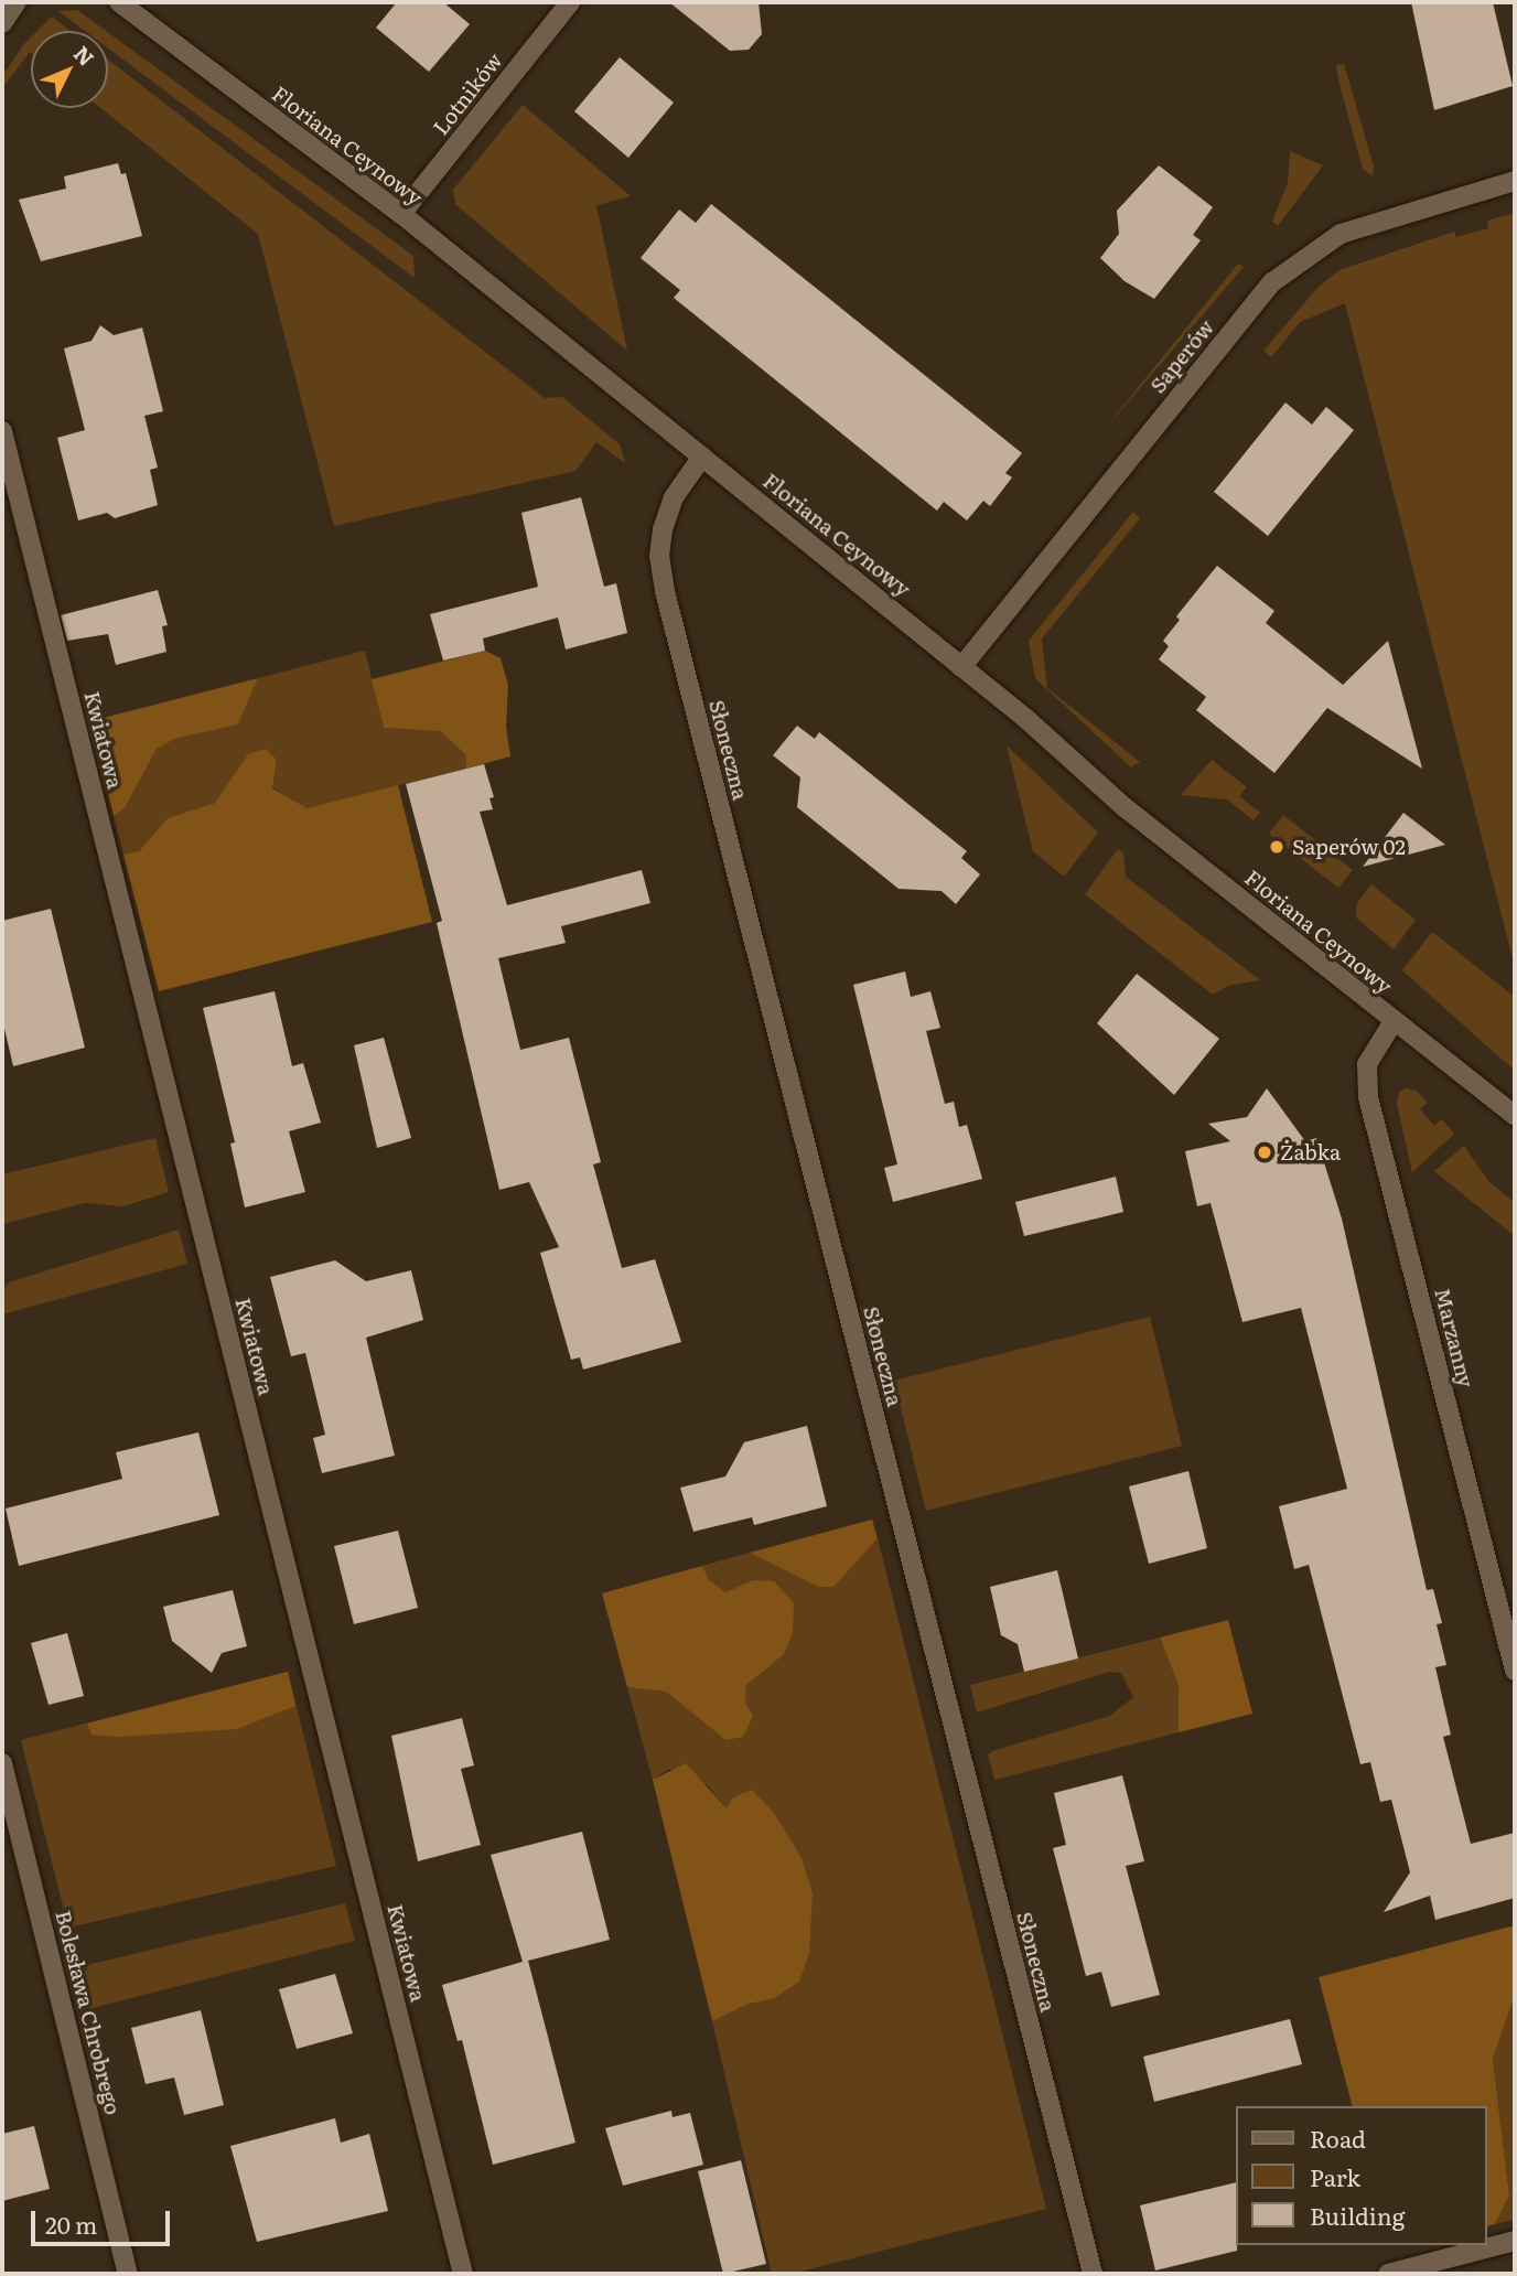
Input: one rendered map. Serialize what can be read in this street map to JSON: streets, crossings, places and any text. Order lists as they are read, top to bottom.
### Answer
{
  "streets": {
    "street": [
      "Lotników",
      "Floriana Ceynowy",
      "Saperów",
      "Kwiatowa",
      "Słoneczna",
      "Marzanny",
      "Bolesława Chrobrego"
    ]
  },
  "crossings": [
    ["Lotników", "Floriana Ceynowy"],
    ["Floriana Ceynowy", "Saperów"],
    ["Floriana Ceynowy", "Słoneczna"],
    ["Floriana Ceynowy", "Marzanny"]
  ],
  "places": ["Saperów 02", "Żabka"],
  "legend": ["Road", "Park", "Building"],
  "scale_bar": "20 m",
  "north": "top right"
}
